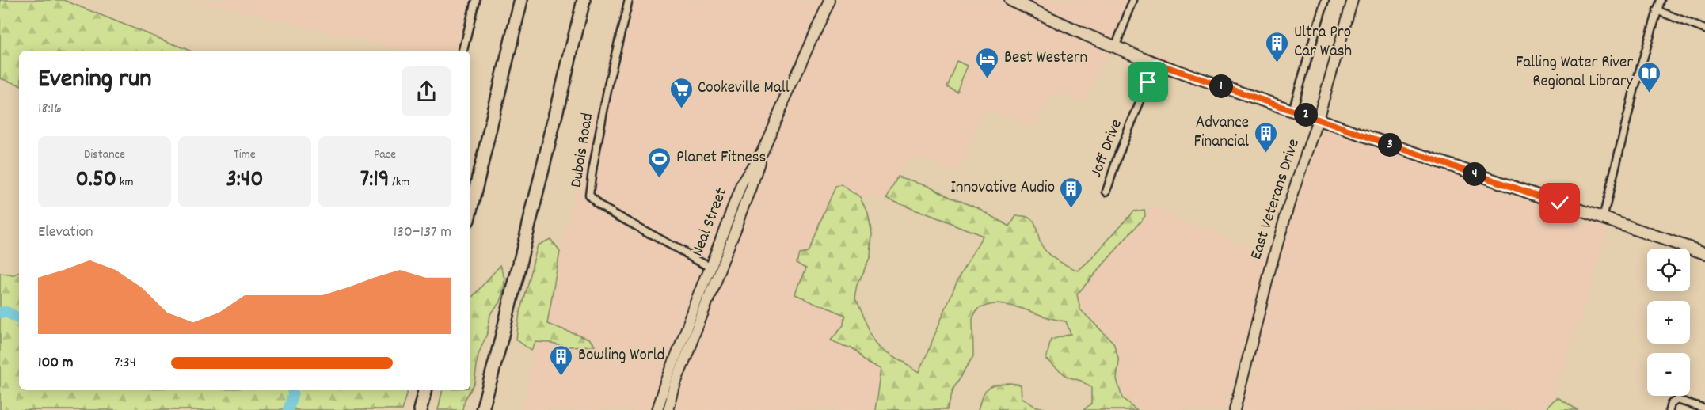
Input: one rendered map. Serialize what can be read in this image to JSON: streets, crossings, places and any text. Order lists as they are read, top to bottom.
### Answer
{
  "streets": {
    "main road": ["East Veterans Drive", "Neal Street"],
    "street": ["Joff Drive", "Dubois Road"]
  },
  "crossings": [
    ["Dubois Road", "Neal Street"]
  ],
  "places": {
    "building": [
      "Ultra Pro Car Wash",
      "Advance Financial",
      "Innovative Audio",
      "Bowling World"
    ],
    "hotel": ["Best Western"],
    "library": ["Falling Water River Regional Library"],
    "supermarket": ["Cookeville Mall"],
    "sports": ["Planet Fitness"]
  },
  "page": {
    "heading": ["Evening run", "18:16"],
    "pins": [
      "1",
      "2",
      "3",
      "4"
    ],
    "stats": [
      ["Distance", "0.50 km"],
      ["Time", "3:40"],
      ["Pace", "7:19 /km"]
    ],
    "chart": ["Elevation", "130–137 m"],
    "map_buttons": ["+", "−"],
    "list": [
      {
        "name": "100 m",
        "note": "7:34"
      }
    ]
  }
}
